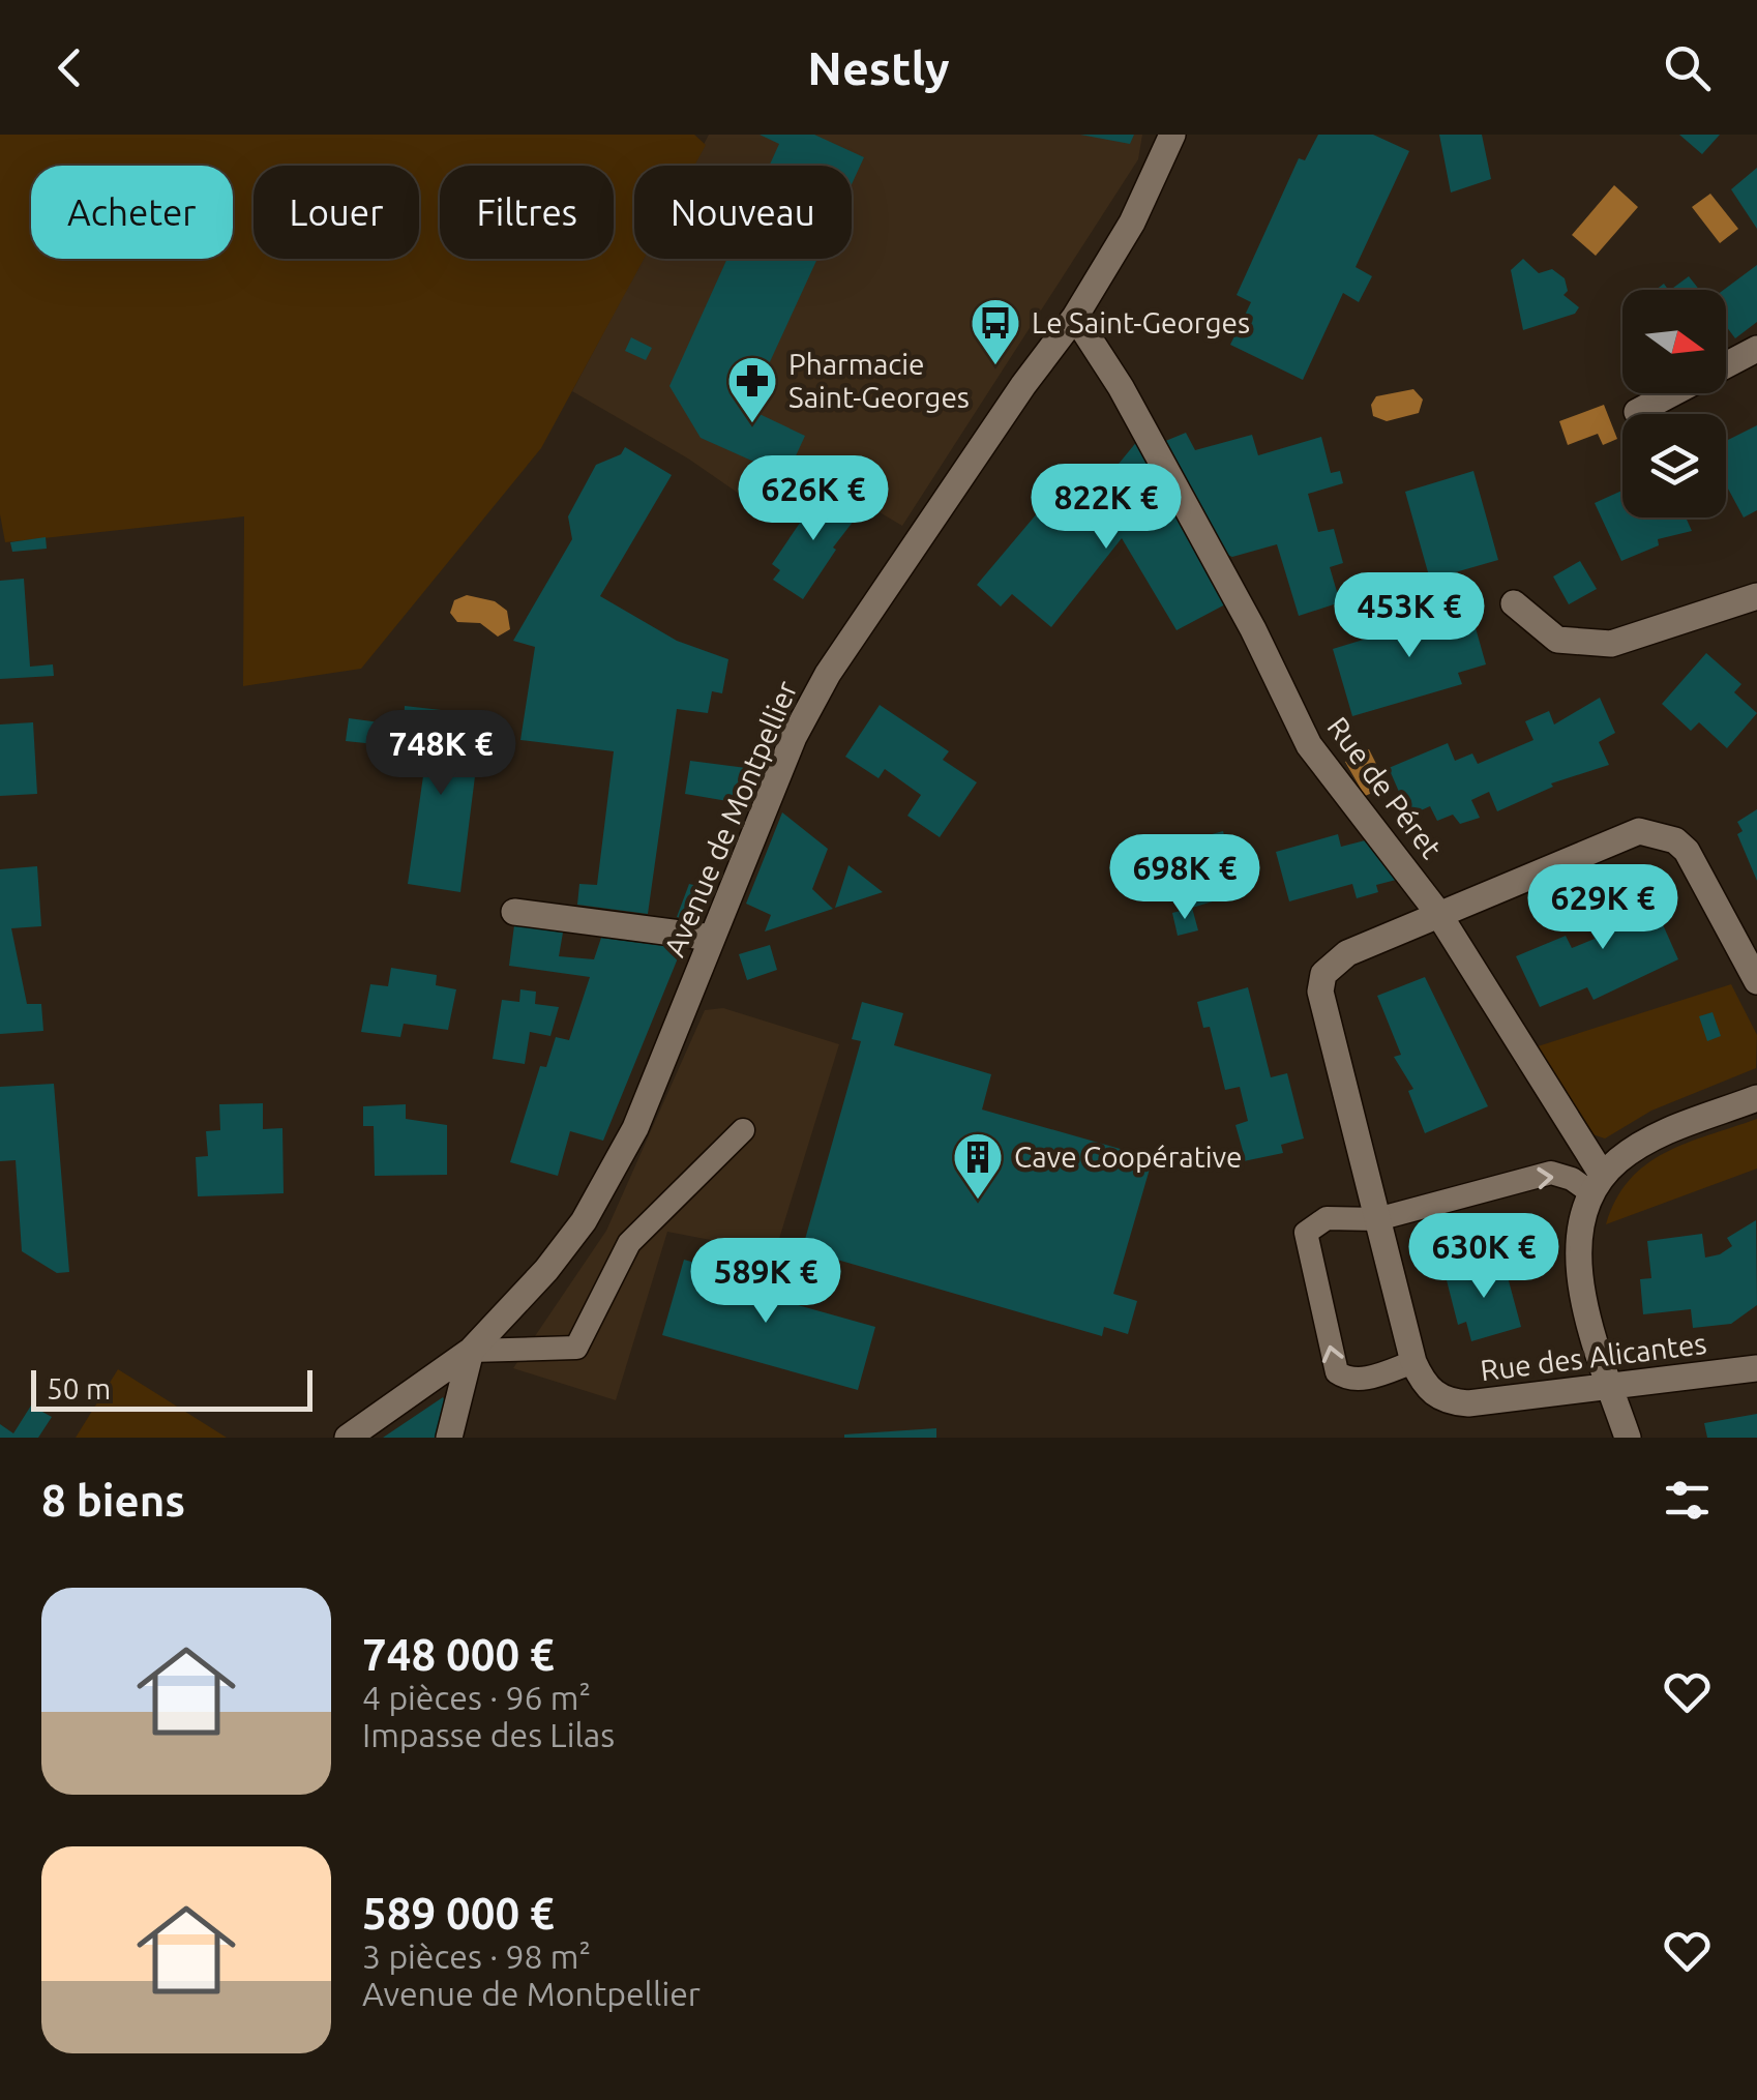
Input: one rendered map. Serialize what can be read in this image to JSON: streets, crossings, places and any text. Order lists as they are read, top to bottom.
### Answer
{
  "streets": {
    "street": ["Rue de Péret", "Avenue de Montpellier", "Rue des Alicantes"]
  },
  "crossings": [
    ["Rue de Péret", "Avenue de Montpellier"],
    ["Rue de Péret", "Rue des Alicantes"]
  ],
  "places": {
    "bus stop": ["Le Saint-Georges"],
    "pharmacy": ["Pharmacie Saint-Georges"],
    "building": ["Cave Coopérative"]
  },
  "scale_bar": "50 m",
  "north": "right",
  "page": {
    "header": "Nestly",
    "chip": [
      "Acheter",
      "Louer",
      "Filtres",
      "Nouveau"
    ],
    "price": [
      "626K €",
      "822K €",
      "453K €",
      "748K €",
      "698K €",
      "629K €",
      "630K €",
      "589K €"
    ],
    "scale": "50 m",
    "heading": "8 biens",
    "list": [
      {
        "name": "748 000 €",
        "note": "4 pièces · 96 m² · Impasse des Lilas"
      },
      {
        "name": "589 000 €",
        "note": "3 pièces · 98 m² · Avenue de Montpellier"
      }
    ]
  }
}
